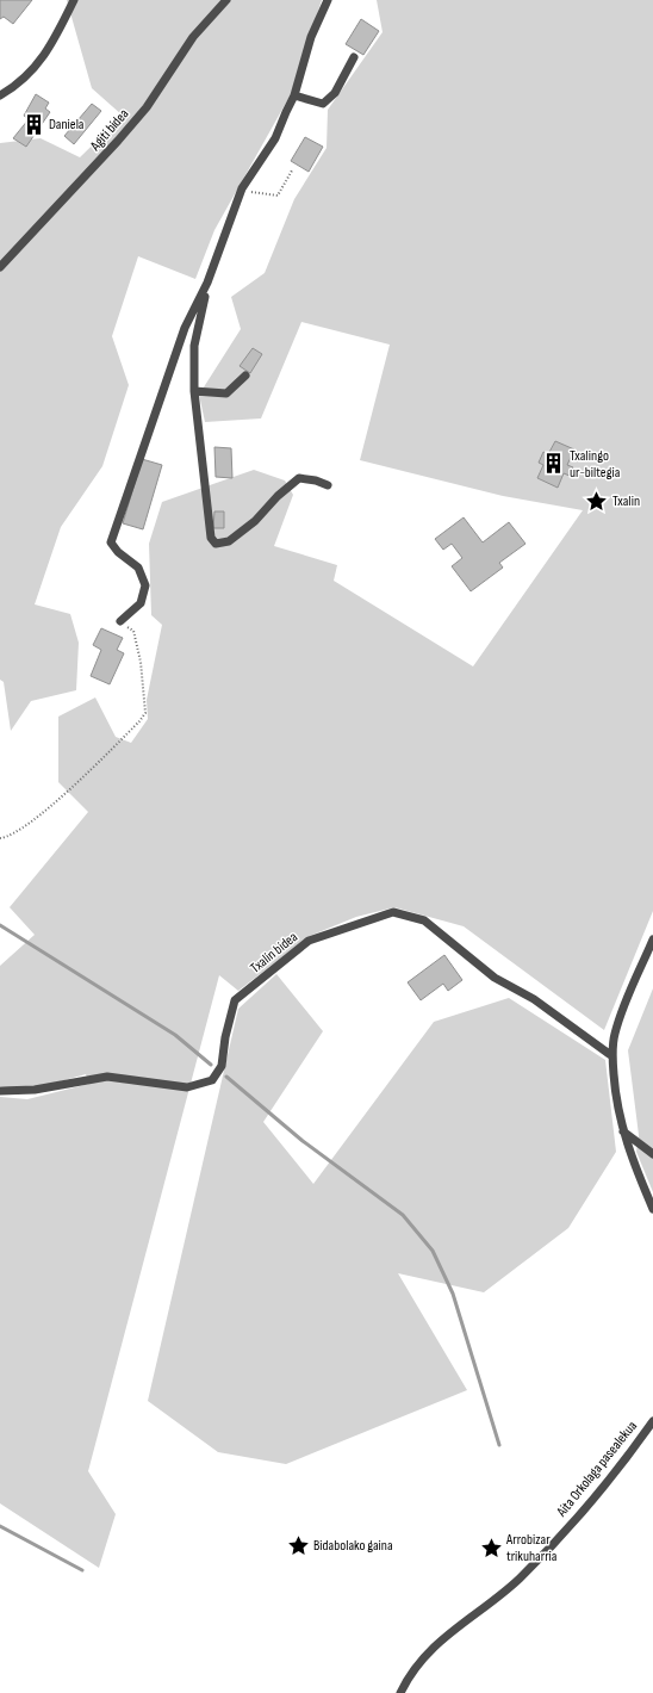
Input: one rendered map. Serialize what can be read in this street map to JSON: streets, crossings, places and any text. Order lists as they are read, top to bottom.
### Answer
{
  "streets": {
    "street": ["Agiti bidea", "Txalin bidea", "Aita Orkolaga pasealekua"]
  },
  "places": {
    "building": ["Daniela", "Txalingo ur-biltegia"],
    "place": ["Txalin", "Bidabolako gaina", "Arrobizar trikuharria"]
  }
}
